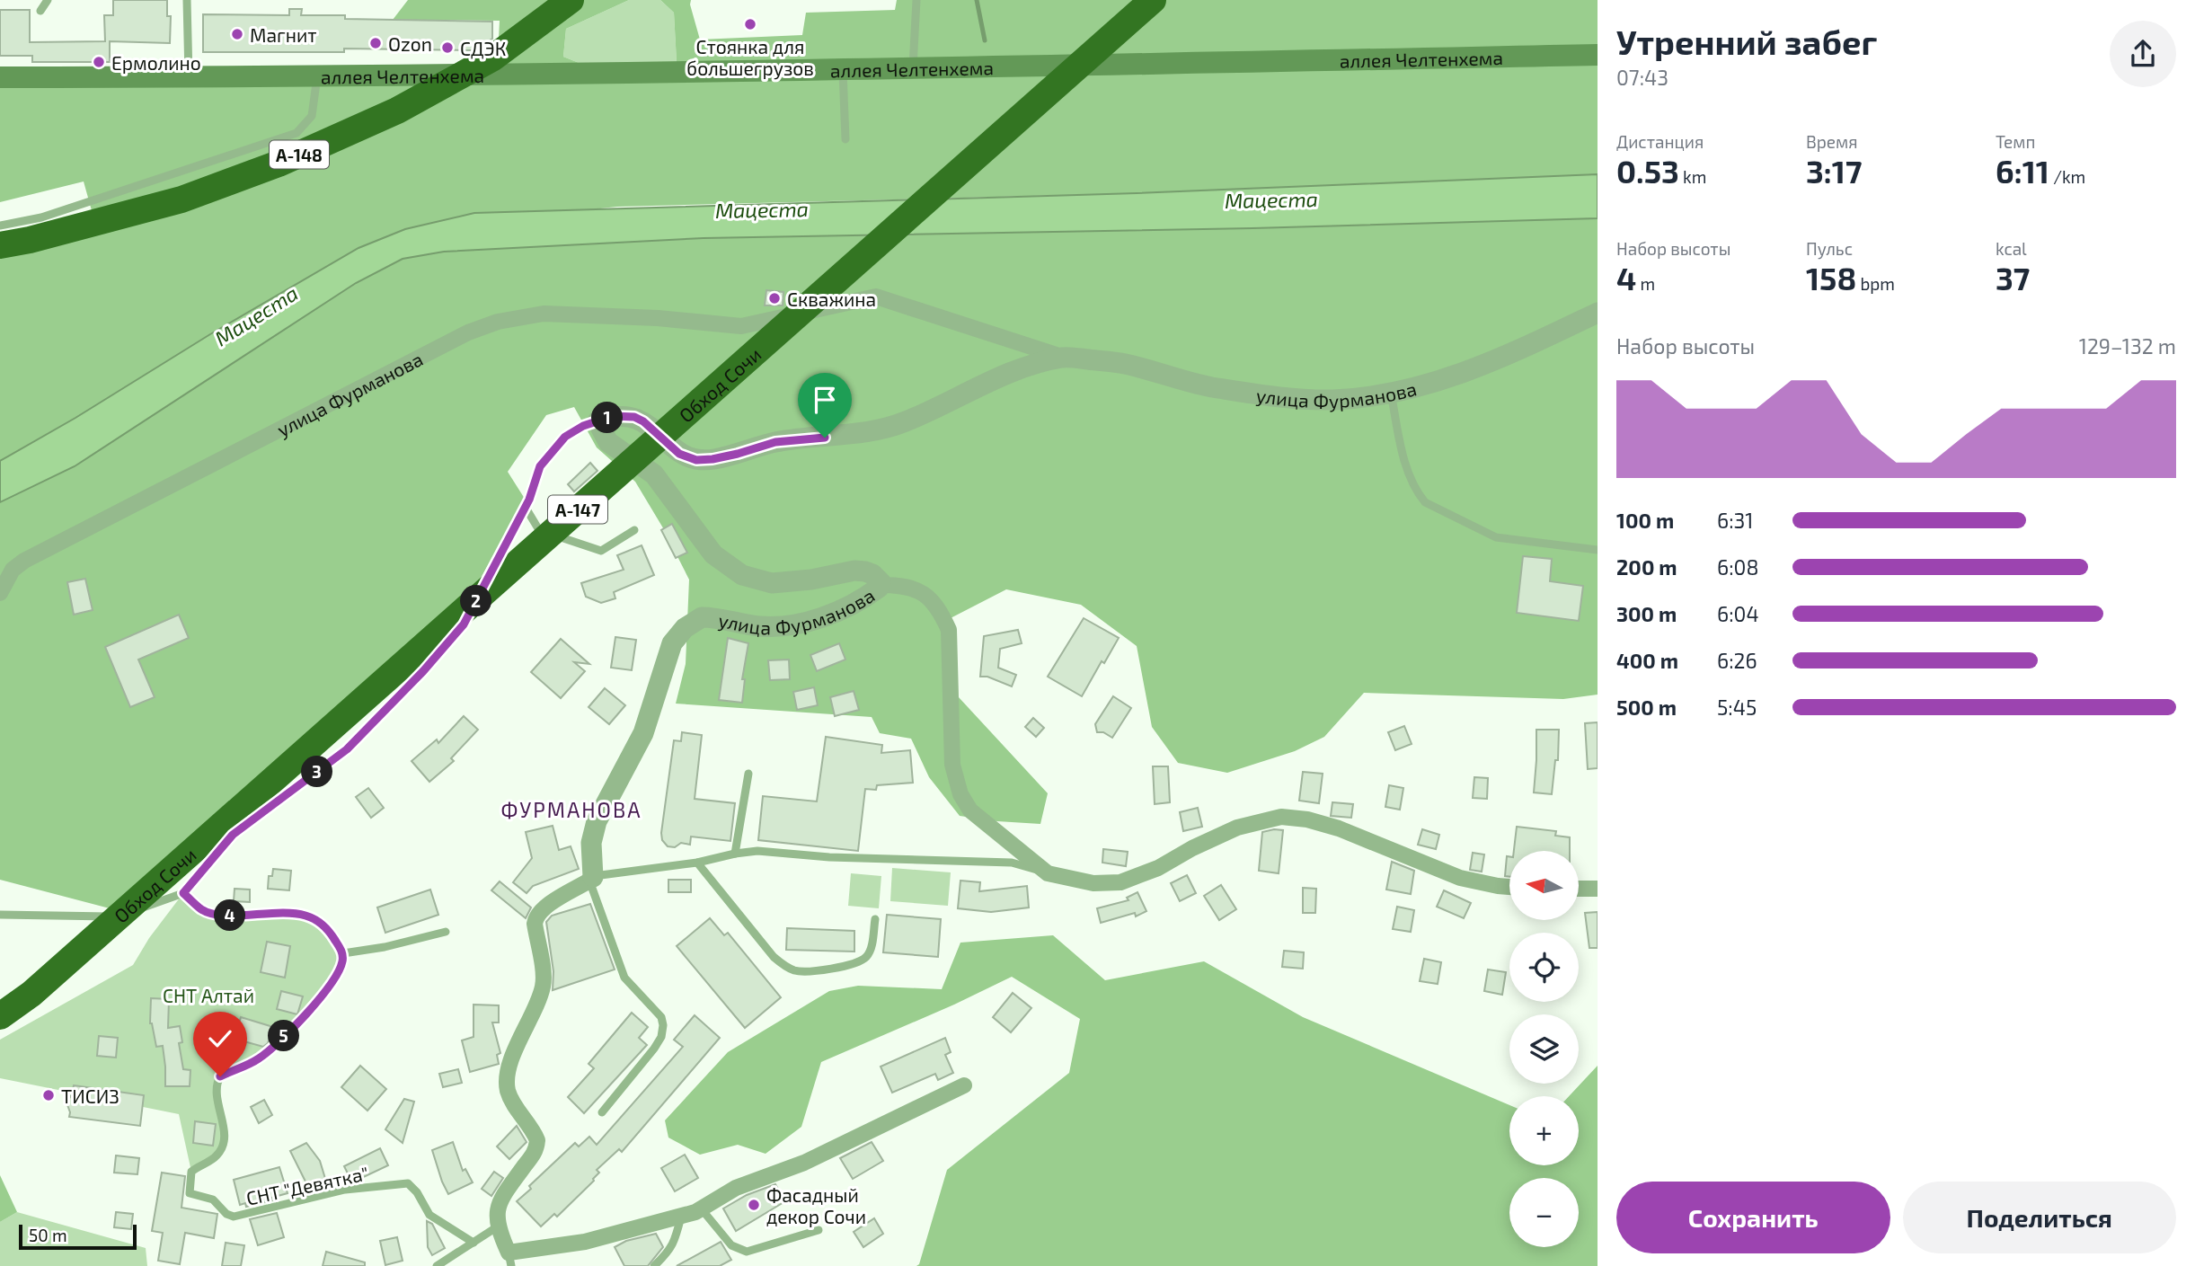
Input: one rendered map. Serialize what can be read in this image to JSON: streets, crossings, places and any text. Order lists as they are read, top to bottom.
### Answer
{
  "streets": {
    "highway": ["А-148", "Обход Сочи", "А-147"],
    "main road": ["аллея Челтенхема"],
    "street": ["улица Фурманова"],
    "lane": ["СНТ \"Девятка\""]
  },
  "districts": ["ФУРМАНОВА"],
  "water": ["Мацеста"],
  "parks": ["СНТ Алтай"],
  "places": [
    "Стоянка для большегрузов",
    "Магнит",
    "Ozon",
    "СДЭК",
    "Ермолино",
    "Скважина",
    "ТИСИЗ",
    "Фасадный декор Сочи"
  ],
  "scale_bar": "50 m",
  "north": "left",
  "page": {
    "heading": ["Утренний забег", "07:43"],
    "stats": [
      ["Дистанция", "0.53 km"],
      ["Время", "3:17"],
      ["Темп", "6:11 /km"],
      ["Набор высоты", "4 m"],
      ["Пульс", "158 bpm"],
      ["kcal", "37"]
    ],
    "chart": ["Набор высоты", "129–132 m"],
    "pins": [
      "1",
      "2",
      "3",
      "4",
      "5"
    ],
    "list": [
      {
        "name": "100 m",
        "note": "6:31"
      },
      {
        "name": "200 m",
        "note": "6:08"
      },
      {
        "name": "300 m",
        "note": "6:04"
      },
      {
        "name": "400 m",
        "note": "6:26"
      },
      {
        "name": "500 m",
        "note": "5:45"
      }
    ],
    "map_buttons": ["+", "−"],
    "buttons": ["Сохранить", "Поделиться"],
    "scale": "50 m"
  }
}
